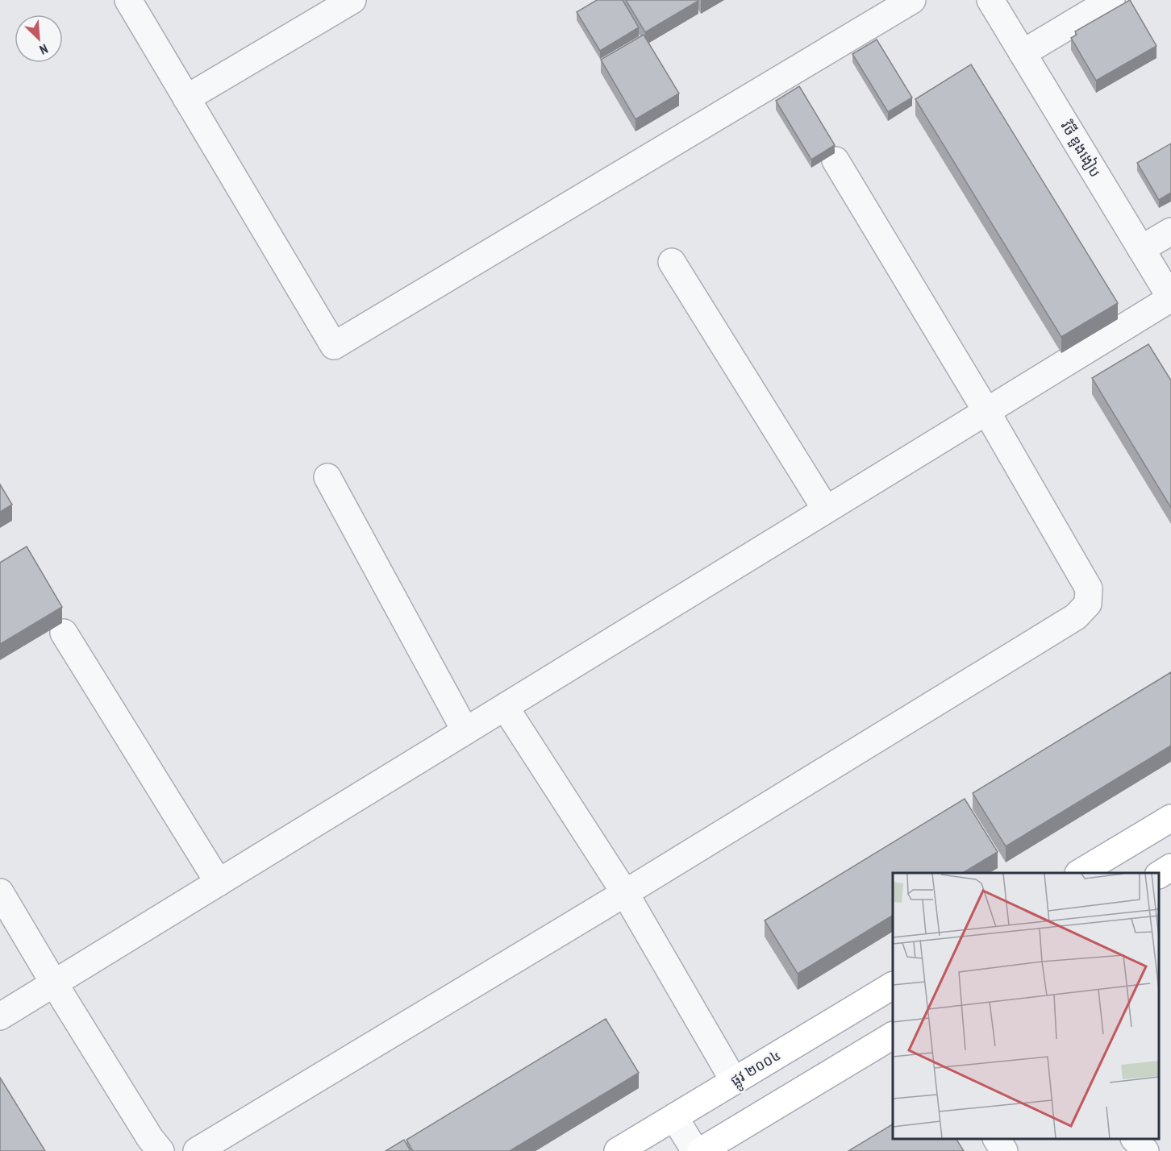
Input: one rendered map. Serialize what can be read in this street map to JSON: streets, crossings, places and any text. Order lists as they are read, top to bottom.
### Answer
{
  "streets": {
    "main road": ["ផ្លូវ ២០០៤"],
    "street": ["វិថី ឌួងងៀប"]
  },
  "north": "bottom right"
}
